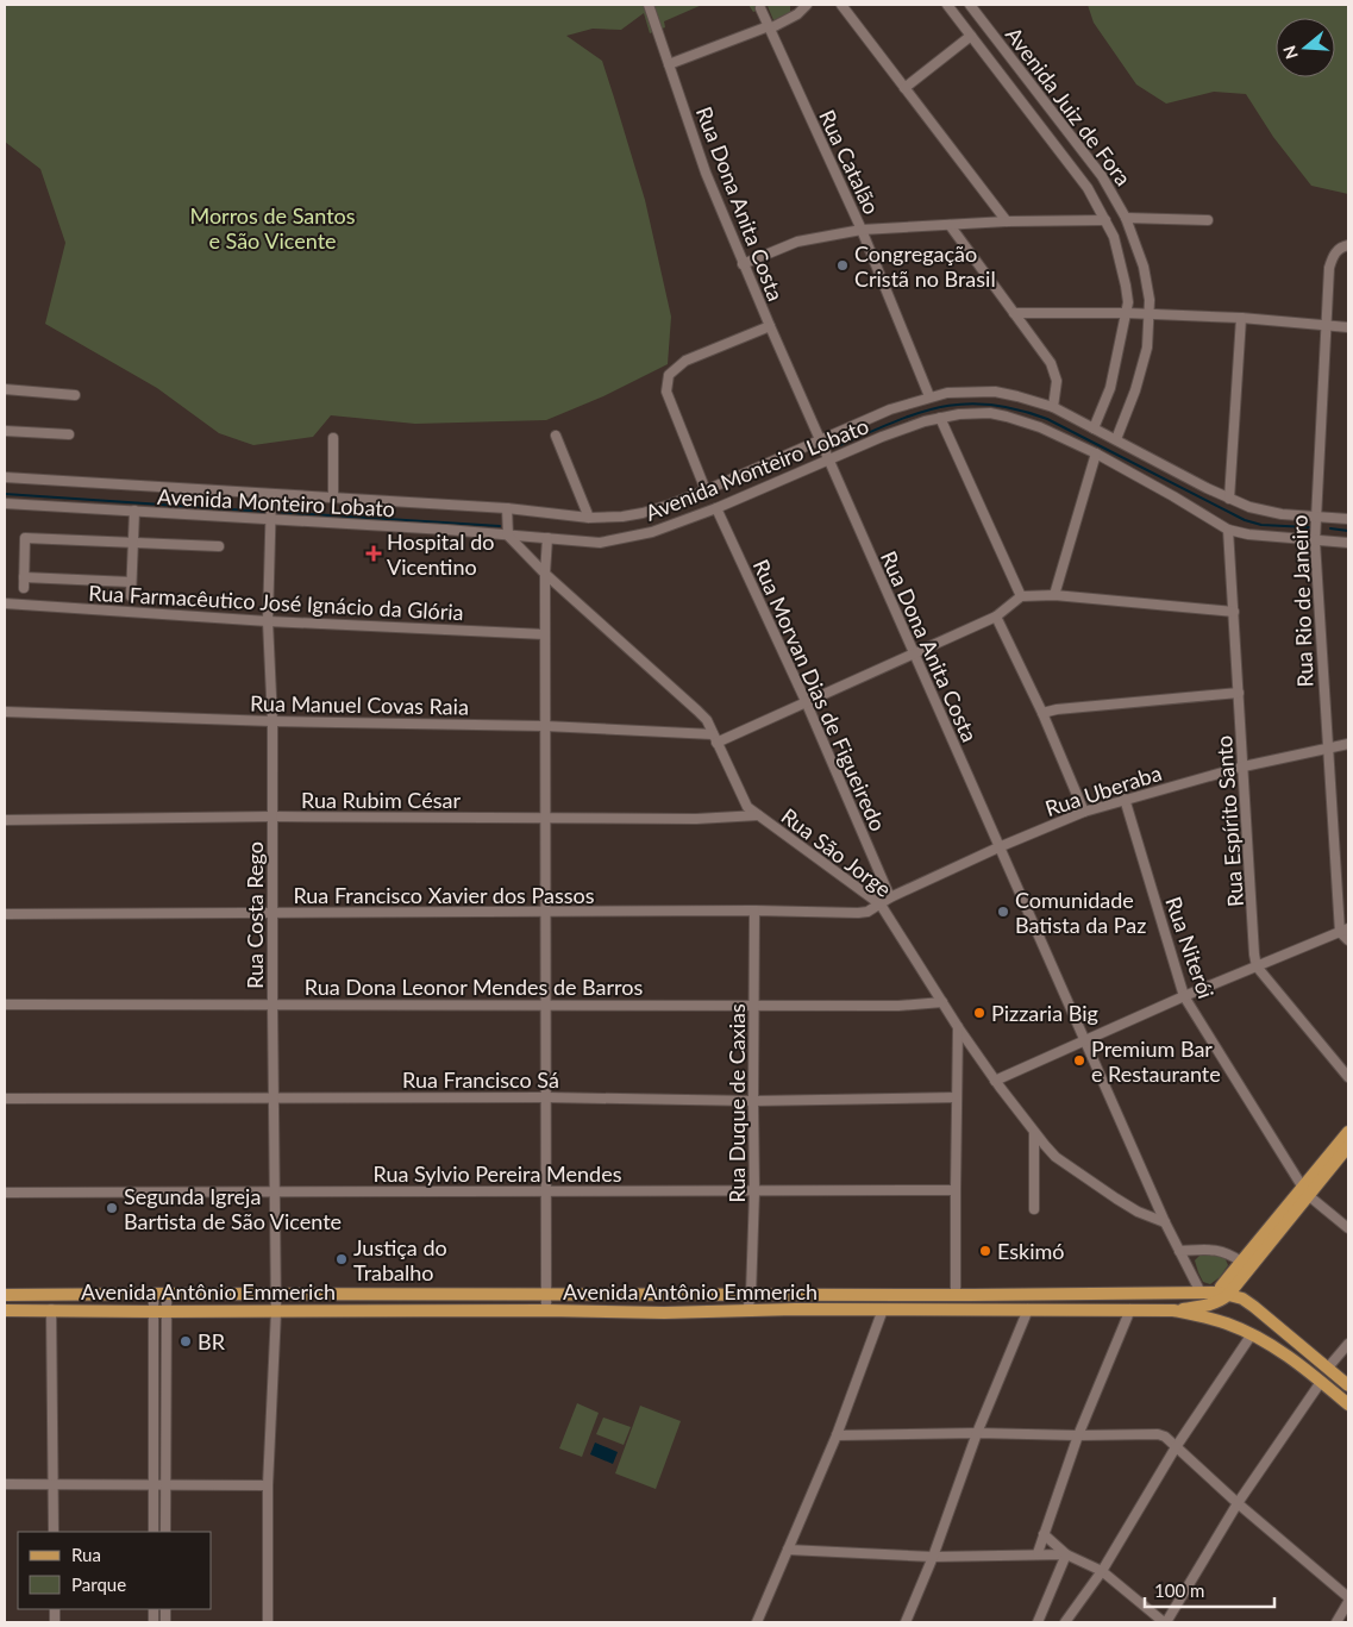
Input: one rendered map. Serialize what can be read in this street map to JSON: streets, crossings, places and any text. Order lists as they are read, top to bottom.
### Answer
{
  "streets": {
    "main road": ["Avenida Antônio Emmerich"],
    "street": [
      "Avenida Juiz de Fora",
      "Rua Catalão",
      "Rua Dona Anita Costa",
      "Avenida Monteiro Lobato",
      "Rua Rio de Janeiro",
      "Rua Farmacêutico José Ignácio da Glória",
      "Rua Morvan Dias de Figueiredo",
      "Rua Manuel Covas Raia",
      "Rua Uberaba",
      "Rua Rubim César",
      "Rua Espírito Santo",
      "Rua São Jorge",
      "Rua Francisco Xavier dos Passos",
      "Rua Costa Rego",
      "Rua Niterói",
      "Rua Dona Leonor Mendes de Barros",
      "Rua Francisco Sá",
      "Rua Duque de Caxias",
      "Rua Sylvio Pereira Mendes"
    ]
  },
  "crossings": [
    ["Avenida Juiz de Fora", "Avenida Monteiro Lobato"],
    ["Rua Catalão", "Avenida Monteiro Lobato"],
    ["Rua Dona Anita Costa", "Avenida Monteiro Lobato"],
    ["Rua Dona Anita Costa", "Rua Uberaba"],
    ["Rua Dona Anita Costa", "Rua São Jorge"],
    ["Rua Dona Anita Costa", "Avenida Antônio Emmerich"],
    ["Avenida Monteiro Lobato", "Rua Rio de Janeiro"],
    ["Avenida Monteiro Lobato", "Rua Morvan Dias de Figueiredo"],
    ["Avenida Monteiro Lobato", "Rua Espírito Santo"],
    ["Avenida Monteiro Lobato", "Rua São Jorge"],
    ["Avenida Monteiro Lobato", "Rua Costa Rego"],
    ["Rua Rio de Janeiro", "Rua Uberaba"],
    ["Rua Farmacêutico José Ignácio da Glória", "Rua Costa Rego"],
    ["Rua Morvan Dias de Figueiredo", "Rua Uberaba"],
    ["Rua Manuel Covas Raia", "Rua São Jorge"],
    ["Rua Manuel Covas Raia", "Rua Costa Rego"],
    ["Rua Uberaba", "Rua Espírito Santo"],
    ["Rua Uberaba", "Rua São Jorge"],
    ["Rua Uberaba", "Rua Francisco Xavier dos Passos"],
    ["Rua Uberaba", "Rua Niterói"],
    ["Rua Rubim César", "Rua São Jorge"],
    ["Rua Rubim César", "Rua Costa Rego"],
    ["Rua São Jorge", "Rua Francisco Xavier dos Passos"],
    ["Rua São Jorge", "Rua Dona Leonor Mendes de Barros"],
    ["Rua Francisco Xavier dos Passos", "Rua Costa Rego"],
    ["Rua Francisco Xavier dos Passos", "Rua Duque de Caxias"],
    ["Rua Costa Rego", "Rua Dona Leonor Mendes de Barros"],
    ["Rua Costa Rego", "Rua Francisco Sá"],
    ["Rua Costa Rego", "Rua Sylvio Pereira Mendes"],
    ["Rua Costa Rego", "Avenida Antônio Emmerich"],
    ["Rua Dona Leonor Mendes de Barros", "Rua Duque de Caxias"],
    ["Rua Francisco Sá", "Rua Duque de Caxias"],
    ["Rua Duque de Caxias", "Rua Sylvio Pereira Mendes"],
    ["Rua Duque de Caxias", "Avenida Antônio Emmerich"]
  ],
  "parks": ["Morros de Santos e São Vicente"],
  "places": {
    "other": [
      "Congregação Cristã no Brasil",
      "Comunidade Batista da Paz",
      "Pizzaria Big",
      "Premium Bar e Restaurante",
      "Segunda Igreja Bartista de São Vicente",
      "Eskimó",
      "Justiça do Trabalho",
      "BR"
    ],
    "health": ["Hospital do Vicentino"]
  },
  "legend": ["Rua", "Parque"],
  "scale_bar": "100 m",
  "north": "left"
}
